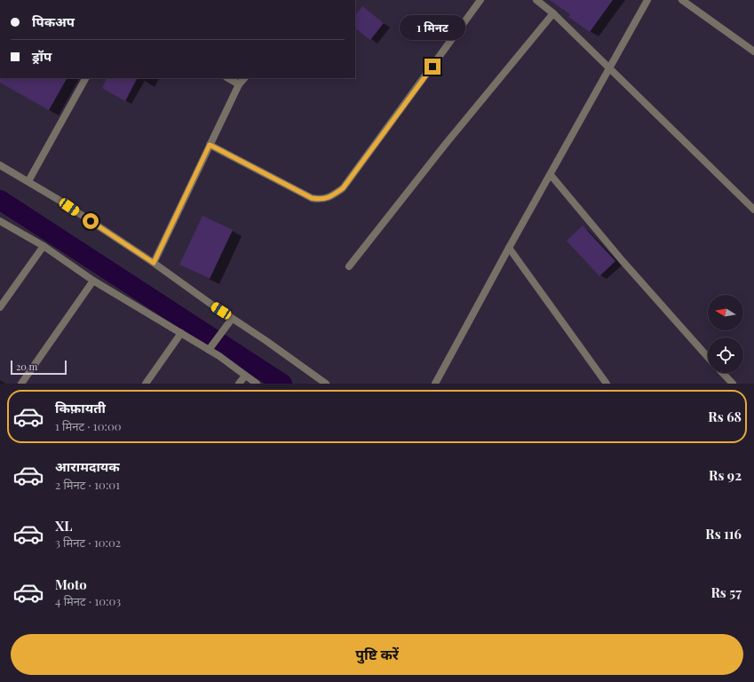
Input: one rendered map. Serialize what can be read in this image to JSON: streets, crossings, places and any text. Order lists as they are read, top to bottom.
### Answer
{
  "scale_bar": "20 m",
  "north": "left",
  "page": {
    "banner": ["पिकअप", "ड्रॉप"],
    "bubble": "1 मिनट",
    "scale": "20 m",
    "list": [
      {
        "name": "किफ़ायती",
        "note": "1 मिनट · 10:00",
        "value": "Rs 68"
      },
      {
        "name": "आरामदायक",
        "note": "2 मिनट · 10:01",
        "value": "Rs 92"
      },
      {
        "name": "XL",
        "note": "3 मिनट · 10:02",
        "value": "Rs 116"
      },
      {
        "name": "Moto",
        "note": "4 मिनट · 10:03",
        "value": "Rs 57"
      }
    ],
    "buttons": "पुष्टि करें"
  }
}
